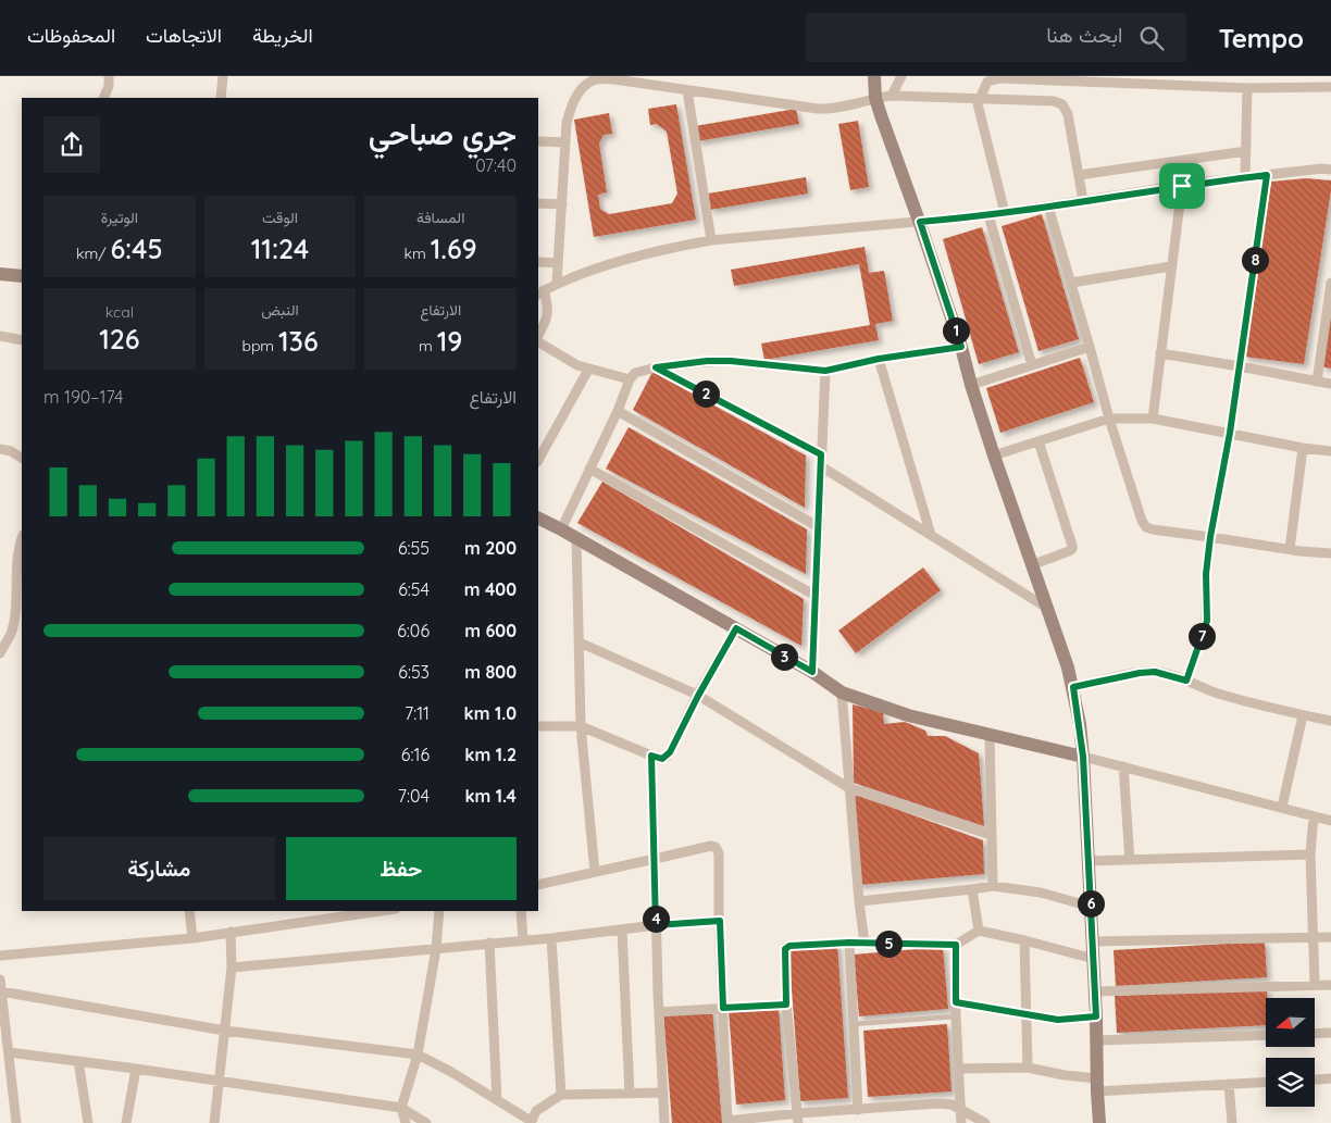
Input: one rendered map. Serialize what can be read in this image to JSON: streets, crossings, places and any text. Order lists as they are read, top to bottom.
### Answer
{
  "north": "left",
  "page": {
    "header": "Tempo",
    "search": "ابحث هنا",
    "nav": ["الخريطة", "الاتجاهات", "المحفوظات"],
    "heading": ["جري صباحي", "07:40"],
    "stats": [
      ["المسافة", "1.69 km"],
      ["الوقت", "11:24"],
      ["الوتيرة", "6:45 /km"],
      ["الارتفاع", "19 m"],
      ["النبض", "136 bpm"],
      ["kcal", "126"]
    ],
    "pins": [
      "8",
      "1",
      "2",
      "7",
      "3",
      "6",
      "4",
      "5"
    ],
    "chart": ["الارتفاع", "174–190 m"],
    "list": [
      {
        "name": "200 m",
        "note": "6:55"
      },
      {
        "name": "400 m",
        "note": "6:54"
      },
      {
        "name": "600 m",
        "note": "6:06"
      },
      {
        "name": "800 m",
        "note": "6:53"
      },
      {
        "name": "1.0 km",
        "note": "7:11"
      },
      {
        "name": "1.2 km",
        "note": "6:16"
      },
      {
        "name": "1.4 km",
        "note": "7:04"
      }
    ],
    "buttons": ["حفظ", "مشاركة"]
  }
}
